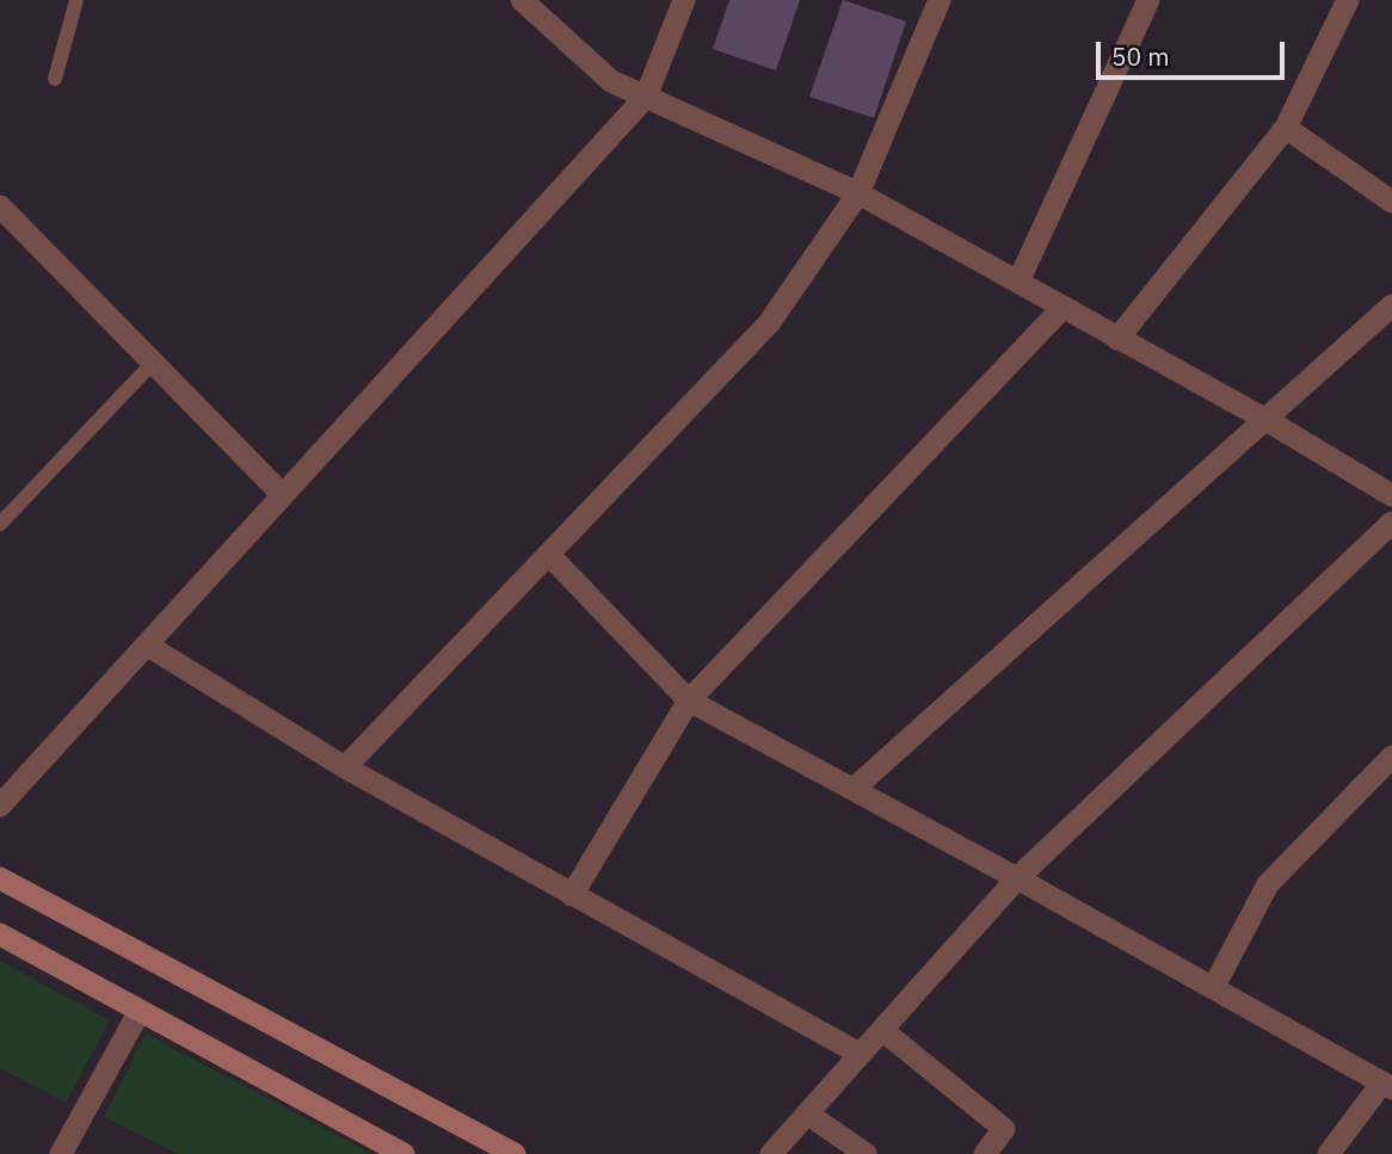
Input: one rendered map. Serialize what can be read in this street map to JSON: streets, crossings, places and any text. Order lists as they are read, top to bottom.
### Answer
{
  "scale_bar": "50 m"
}
